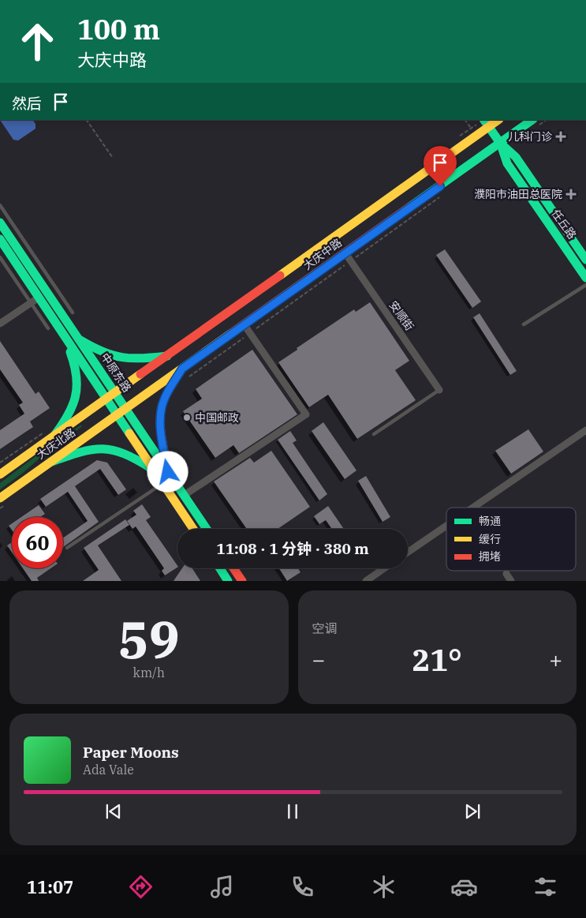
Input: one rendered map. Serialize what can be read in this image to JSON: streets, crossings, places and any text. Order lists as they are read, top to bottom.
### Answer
{
  "streets": {
    "main road": [
      "任丘路",
      "大庆中路",
      "中原东路",
      "大庆北路"
    ],
    "street": ["安顺街"]
  },
  "crossings": [
    ["任丘路", "大庆中路"],
    ["大庆中路", "安顺街"],
    ["大庆中路", "中原东路"],
    ["大庆中路", "大庆北路"],
    ["中原东路", "大庆北路"]
  ],
  "places": {
    "health": ["儿科门诊", "濮阳市油田总医院"],
    "other": ["中国邮政"]
  },
  "legend": ["畅通", "缓行", "拥堵"],
  "page": {
    "turn": ["100 m", "大庆中路"],
    "then": "然后",
    "limit": "60",
    "trip": "11:08 · 1 分钟 · 380 m",
    "tile": [
      ["59", "km/h"],
      "空调"
    ],
    "heat": ["−", "21°", "+"],
    "song": ["Paper Moons", "Ada Vale"],
    "tabs": "11:07"
  }
}
